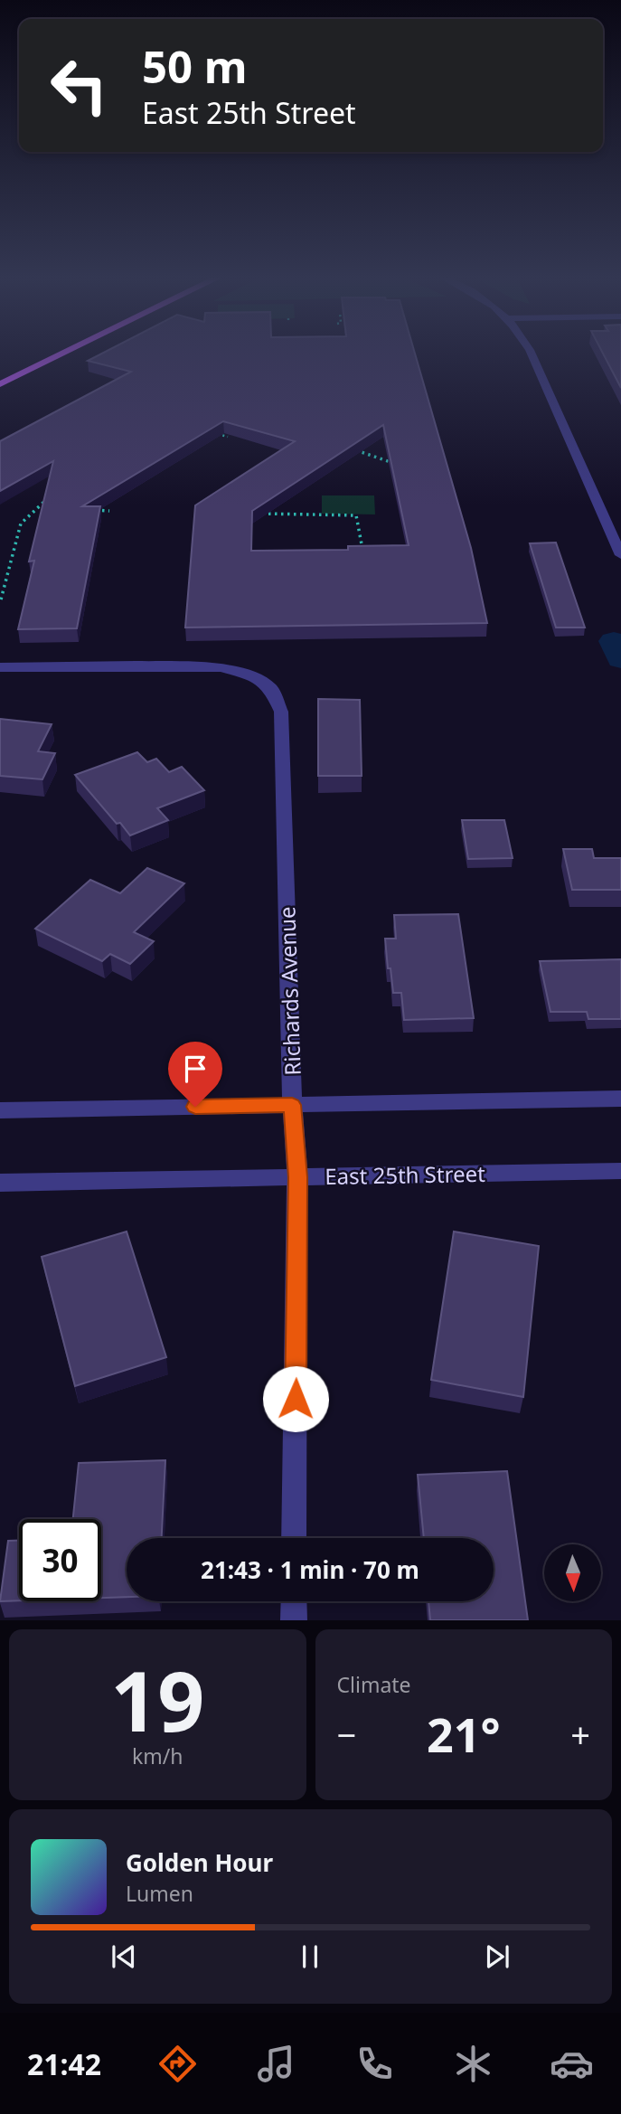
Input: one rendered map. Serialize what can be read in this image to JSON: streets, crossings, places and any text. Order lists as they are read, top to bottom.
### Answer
{
  "streets": {
    "street": ["Richards Avenue", "East 25th Street"]
  },
  "crossings": [
    ["Richards Avenue", "East 25th Street"]
  ],
  "north": "bottom",
  "page": {
    "turn": ["50 m", "East 25th Street"],
    "limit": "30",
    "trip": "21:43 · 1 min · 70 m",
    "tile": [
      ["19", "km/h"],
      "Climate"
    ],
    "heat": ["−", "21°", "+"],
    "song": ["Golden Hour", "Lumen"],
    "tabs": "21:42"
  }
}
